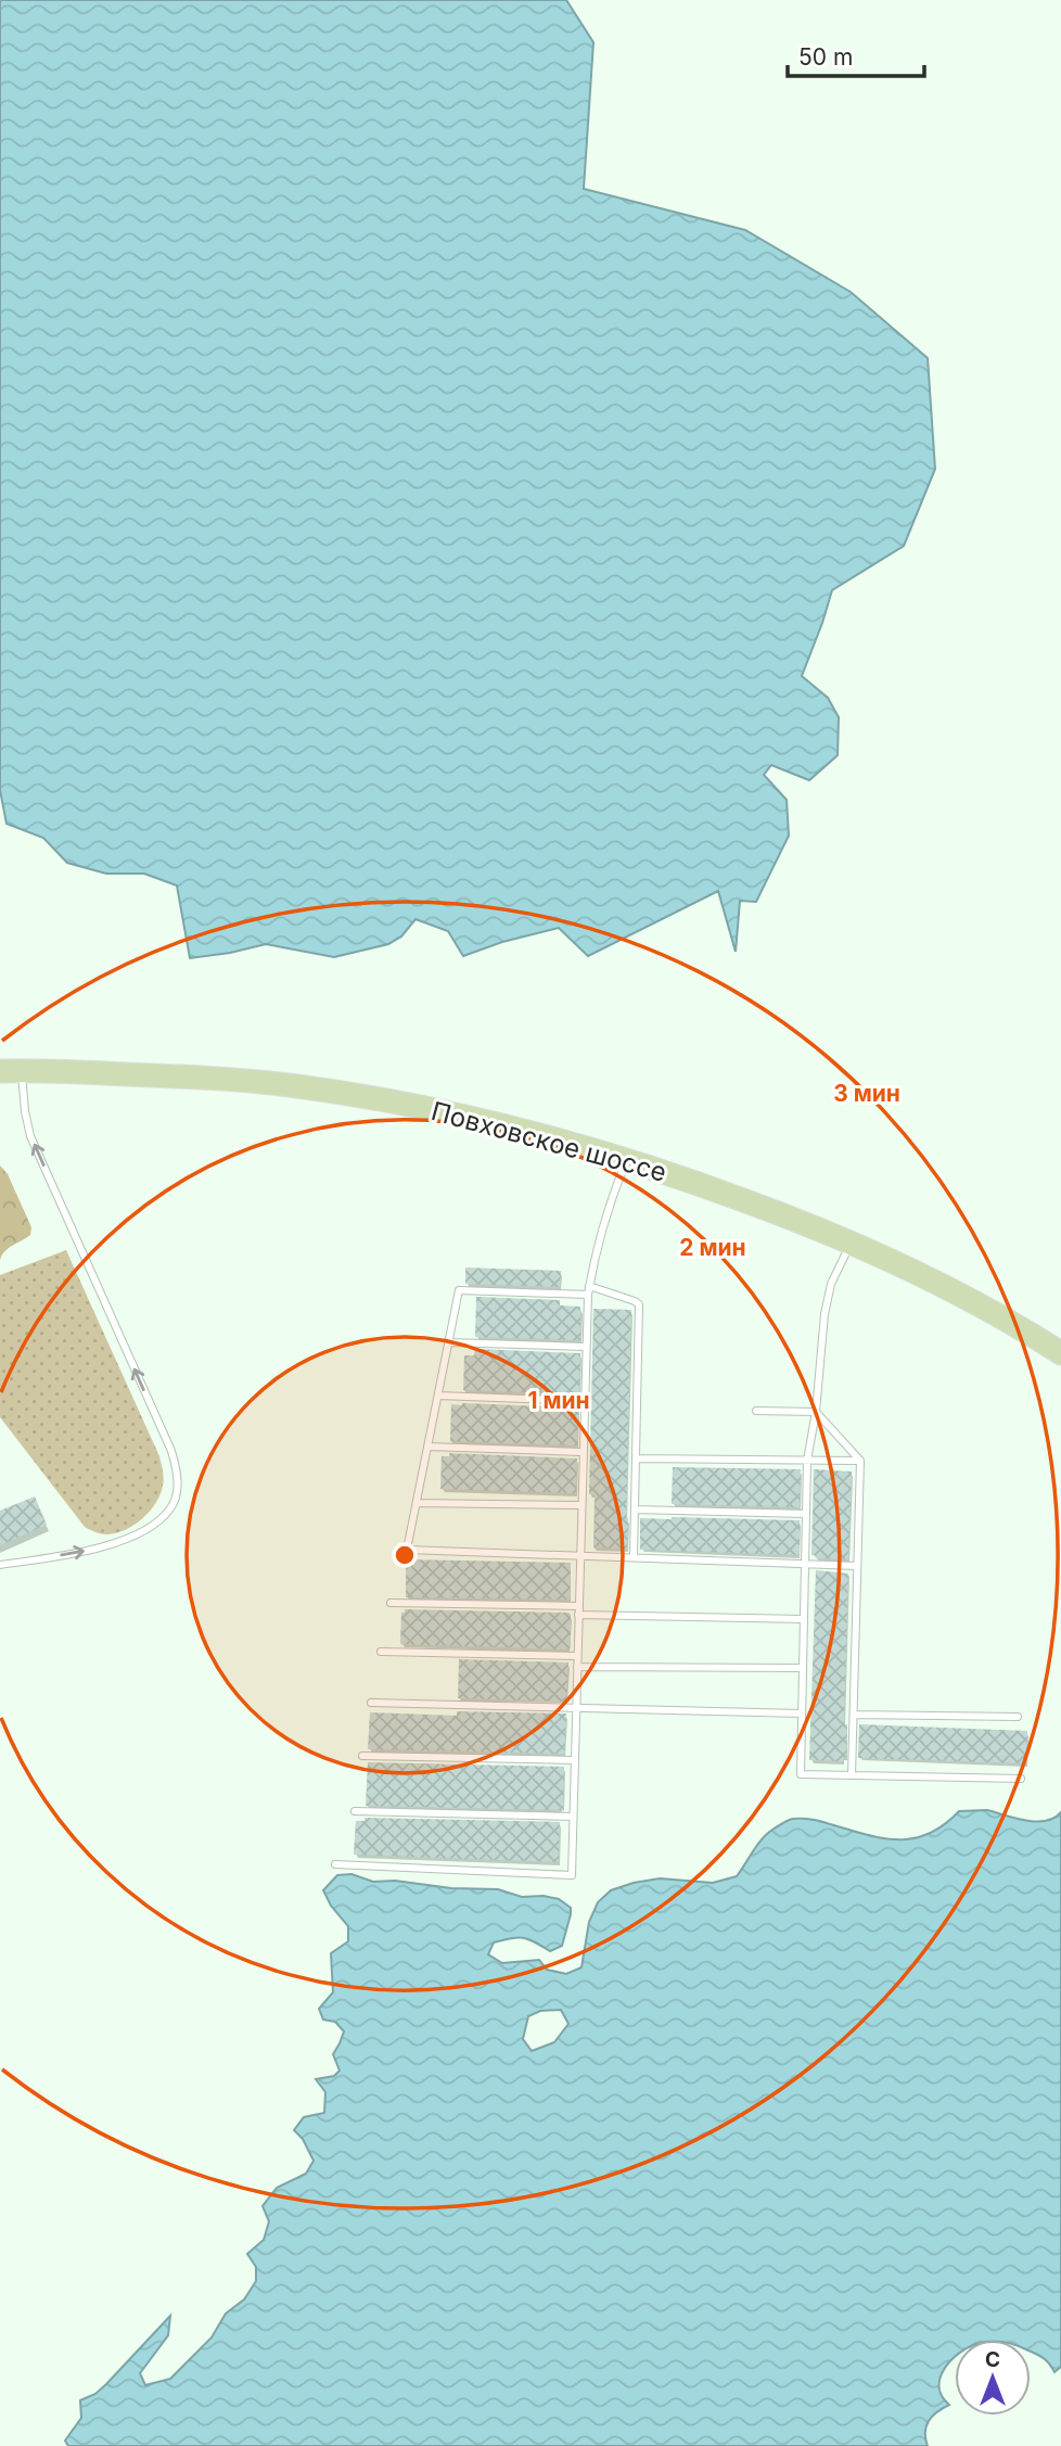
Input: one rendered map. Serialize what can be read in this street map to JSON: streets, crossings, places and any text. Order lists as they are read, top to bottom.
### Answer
{
  "streets": {
    "main road": ["Повховское шоссе"]
  },
  "scale_bar": "50 m",
  "north": "top",
  "rings": ["3 мин", "2 мин", "1 мин"]
}
